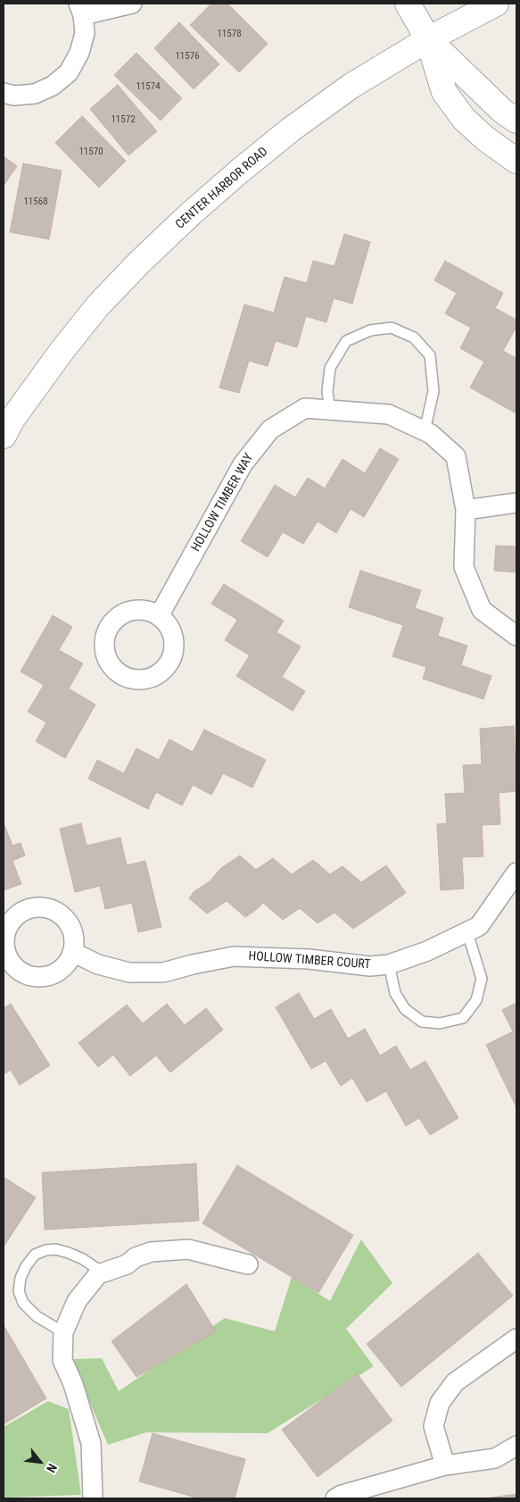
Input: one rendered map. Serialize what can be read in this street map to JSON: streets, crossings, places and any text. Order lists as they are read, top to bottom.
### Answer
{
  "streets": {
    "street": ["CENTER HARBOR ROAD", "HOLLOW TIMBER WAY", "HOLLOW TIMBER COURT"]
  },
  "house_numbers": [
    "11578",
    "11576",
    "11574",
    "11572",
    "11570",
    "11568"
  ],
  "north": "bottom right"
}
